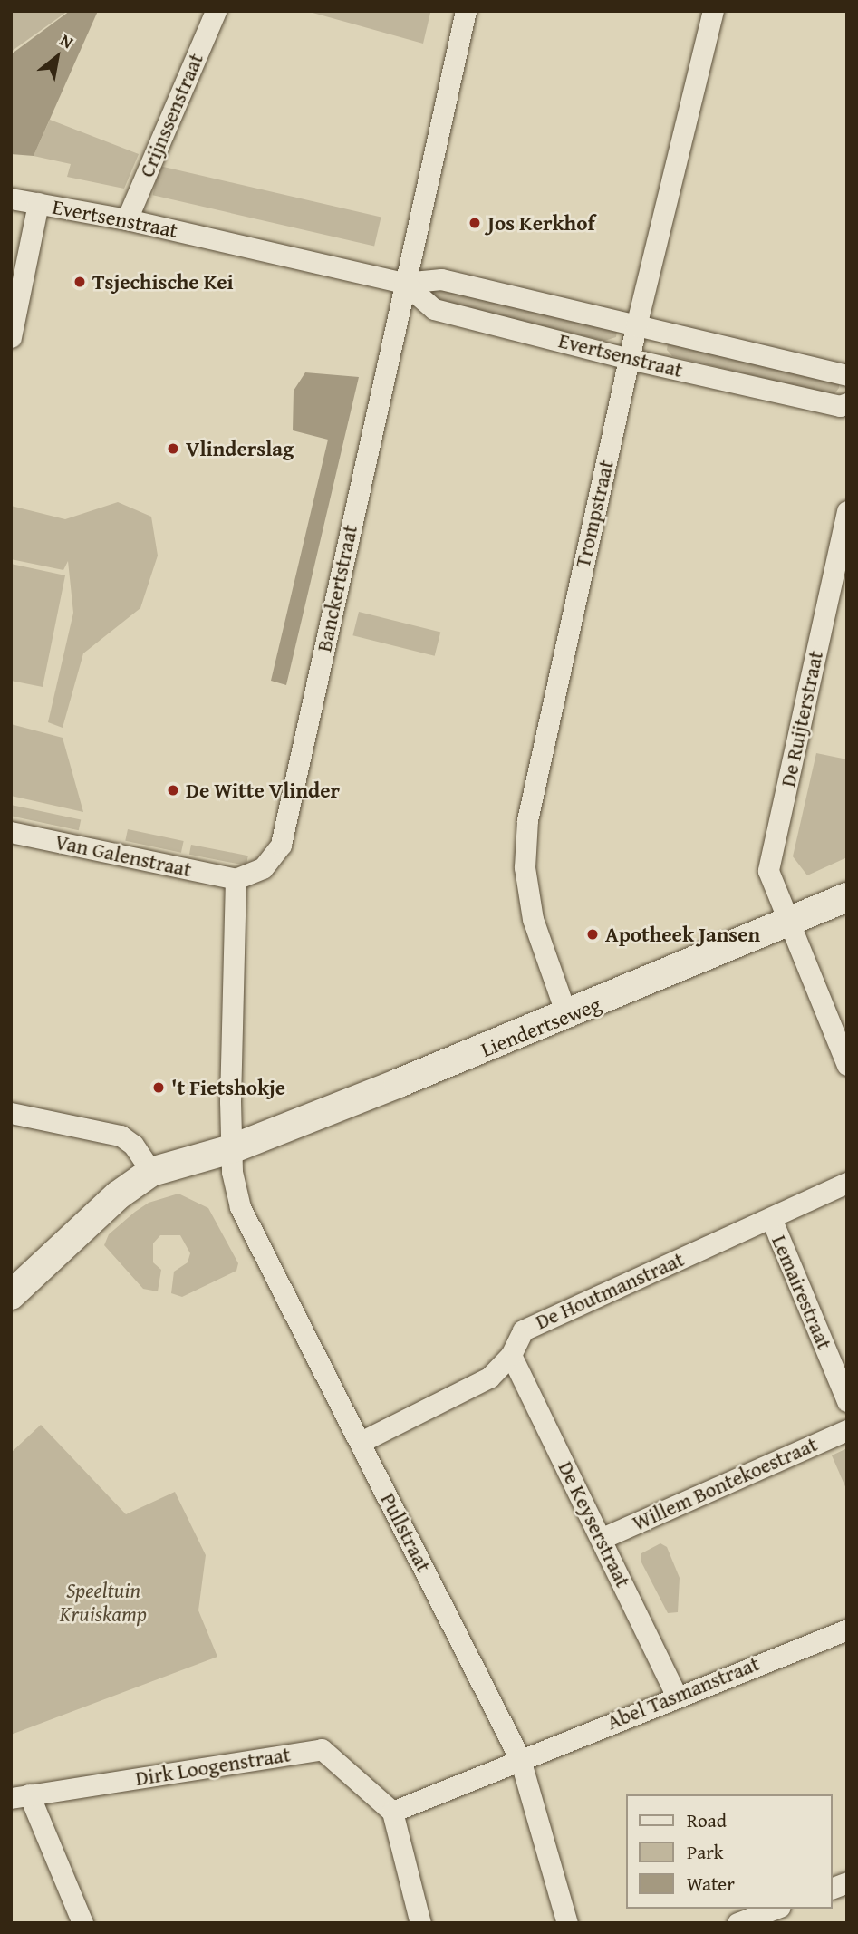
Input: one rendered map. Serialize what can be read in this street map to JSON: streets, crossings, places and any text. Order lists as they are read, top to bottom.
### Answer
{
  "streets": {
    "street": [
      "Crijnssenstraat",
      "Evertsenstraat",
      "Trompstraat",
      "Banckertstraat",
      "De Ruijterstraat",
      "Van Galenstraat",
      "Liendertseweg",
      "De Houtmanstraat",
      "Lemairestraat",
      "Willem Bontekoestraat",
      "De Keyserstraat",
      "Pullstraat",
      "Abel Tasmanstraat",
      "Dirk Loogenstraat"
    ]
  },
  "crossings": [
    ["Crijnssenstraat", "Evertsenstraat"],
    ["Evertsenstraat", "Trompstraat"],
    ["Evertsenstraat", "Banckertstraat"],
    ["Trompstraat", "Liendertseweg"],
    ["Banckertstraat", "Van Galenstraat"],
    ["De Ruijterstraat", "Liendertseweg"],
    ["Liendertseweg", "Pullstraat"],
    ["De Houtmanstraat", "Lemairestraat"],
    ["De Houtmanstraat", "De Keyserstraat"],
    ["De Houtmanstraat", "Pullstraat"],
    ["Willem Bontekoestraat", "De Keyserstraat"],
    ["De Keyserstraat", "Abel Tasmanstraat"],
    ["Pullstraat", "Abel Tasmanstraat"]
  ],
  "parks": ["Speeltuin Kruiskamp"],
  "places": [
    "Jos Kerkhof",
    "Tsjechische Kei",
    "Vlinderslag",
    "De Witte Vlinder",
    "Apotheek Jansen",
    "'t Fietshokje"
  ],
  "legend": ["Road", "Park", "Water"],
  "north": "top right"
}
